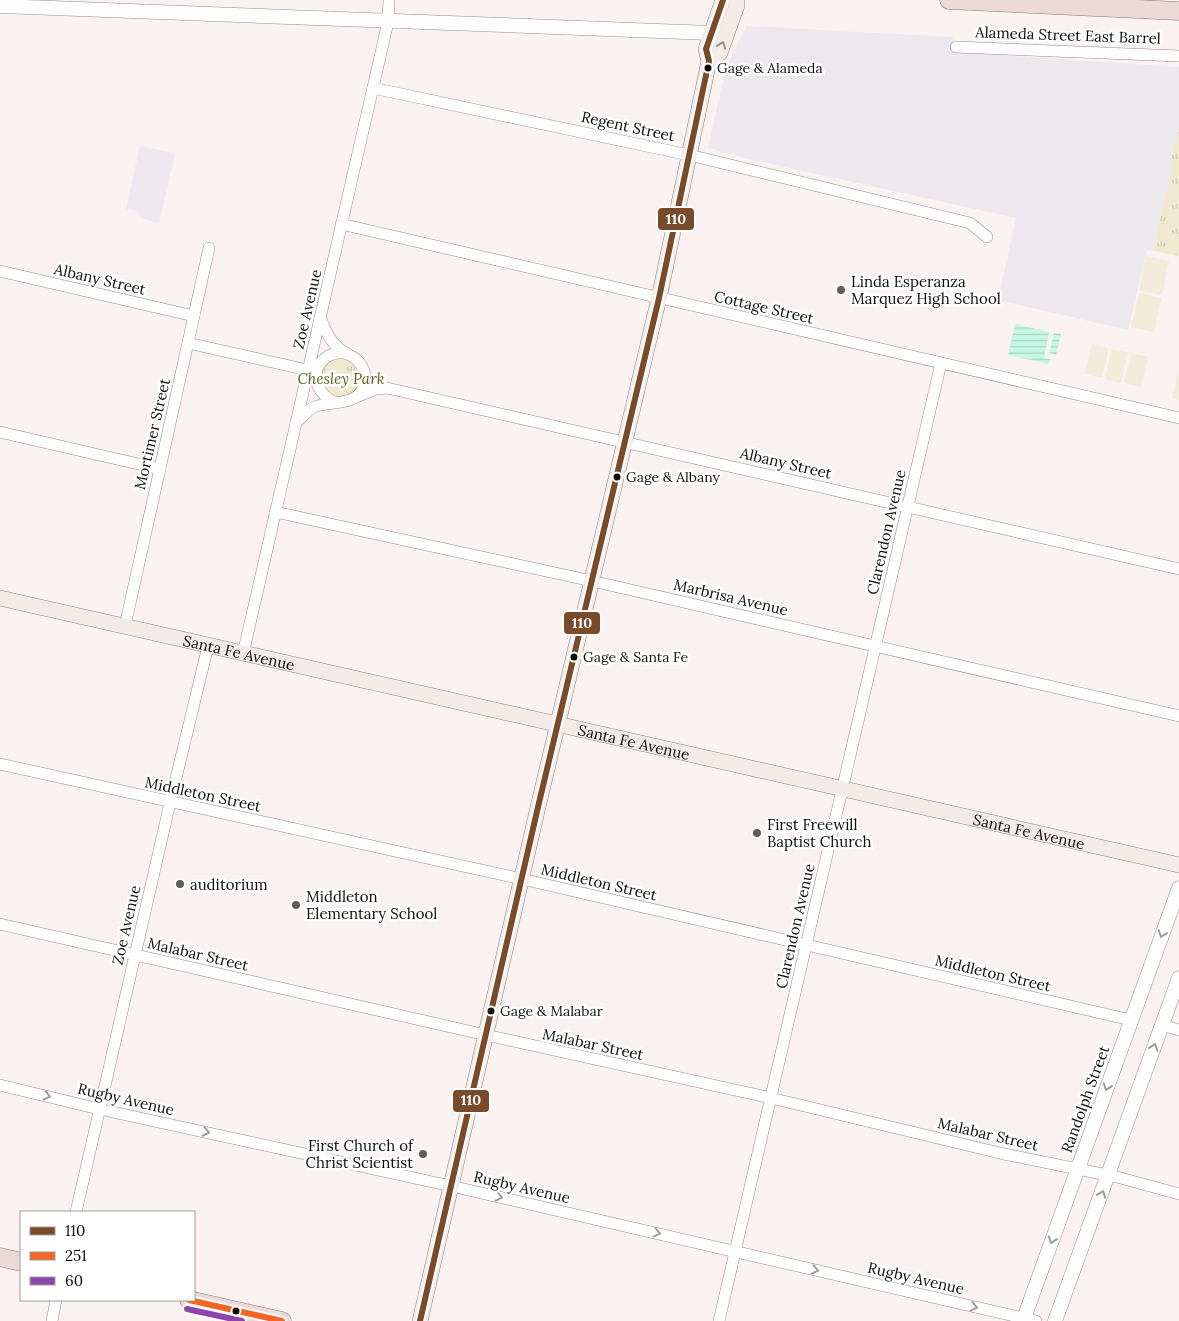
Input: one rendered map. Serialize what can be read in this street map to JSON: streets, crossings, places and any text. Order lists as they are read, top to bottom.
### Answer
{
  "streets": {
    "main road": ["Santa Fe Avenue"],
    "street": [
      "Alameda Street East Barrel",
      "Regent Street",
      "Albany Street",
      "Cottage Street",
      "Zoe Avenue",
      "Mortimer Street",
      "Clarendon Avenue",
      "Marbrisa Avenue",
      "Middleton Street",
      "Malabar Street",
      "Rugby Avenue",
      "Randolph Street"
    ]
  },
  "crossings": [
    ["Regent Street", "Zoe Avenue"],
    ["Albany Street", "Zoe Avenue"],
    ["Albany Street", "Mortimer Street"],
    ["Albany Street", "Clarendon Avenue"],
    ["Cottage Street", "Zoe Avenue"],
    ["Cottage Street", "Clarendon Avenue"],
    ["Zoe Avenue", "Marbrisa Avenue"],
    ["Zoe Avenue", "Santa Fe Avenue"],
    ["Zoe Avenue", "Middleton Street"],
    ["Zoe Avenue", "Malabar Street"],
    ["Zoe Avenue", "Rugby Avenue"],
    ["Mortimer Street", "Santa Fe Avenue"],
    ["Clarendon Avenue", "Marbrisa Avenue"],
    ["Clarendon Avenue", "Santa Fe Avenue"],
    ["Clarendon Avenue", "Middleton Street"],
    ["Clarendon Avenue", "Malabar Street"],
    ["Clarendon Avenue", "Rugby Avenue"],
    ["Middleton Street", "Randolph Street"],
    ["Malabar Street", "Randolph Street"],
    ["Rugby Avenue", "Randolph Street"]
  ],
  "one_way": ["Rugby Avenue"],
  "parks": ["Chesley Park"],
  "places": [
    "Gage & Alameda",
    "Linda Esperanza Marquez High School",
    "Gage & Albany",
    "Gage & Santa Fe",
    "First Freewill Baptist Church",
    "auditorium",
    "Middleton Elementary School",
    "Gage & Malabar",
    "First Church of Christ Scientist"
  ],
  "lines": ["transit line 110", "transit line 251", "transit line 60"],
  "legend": ["110", "251", "60"]
}
